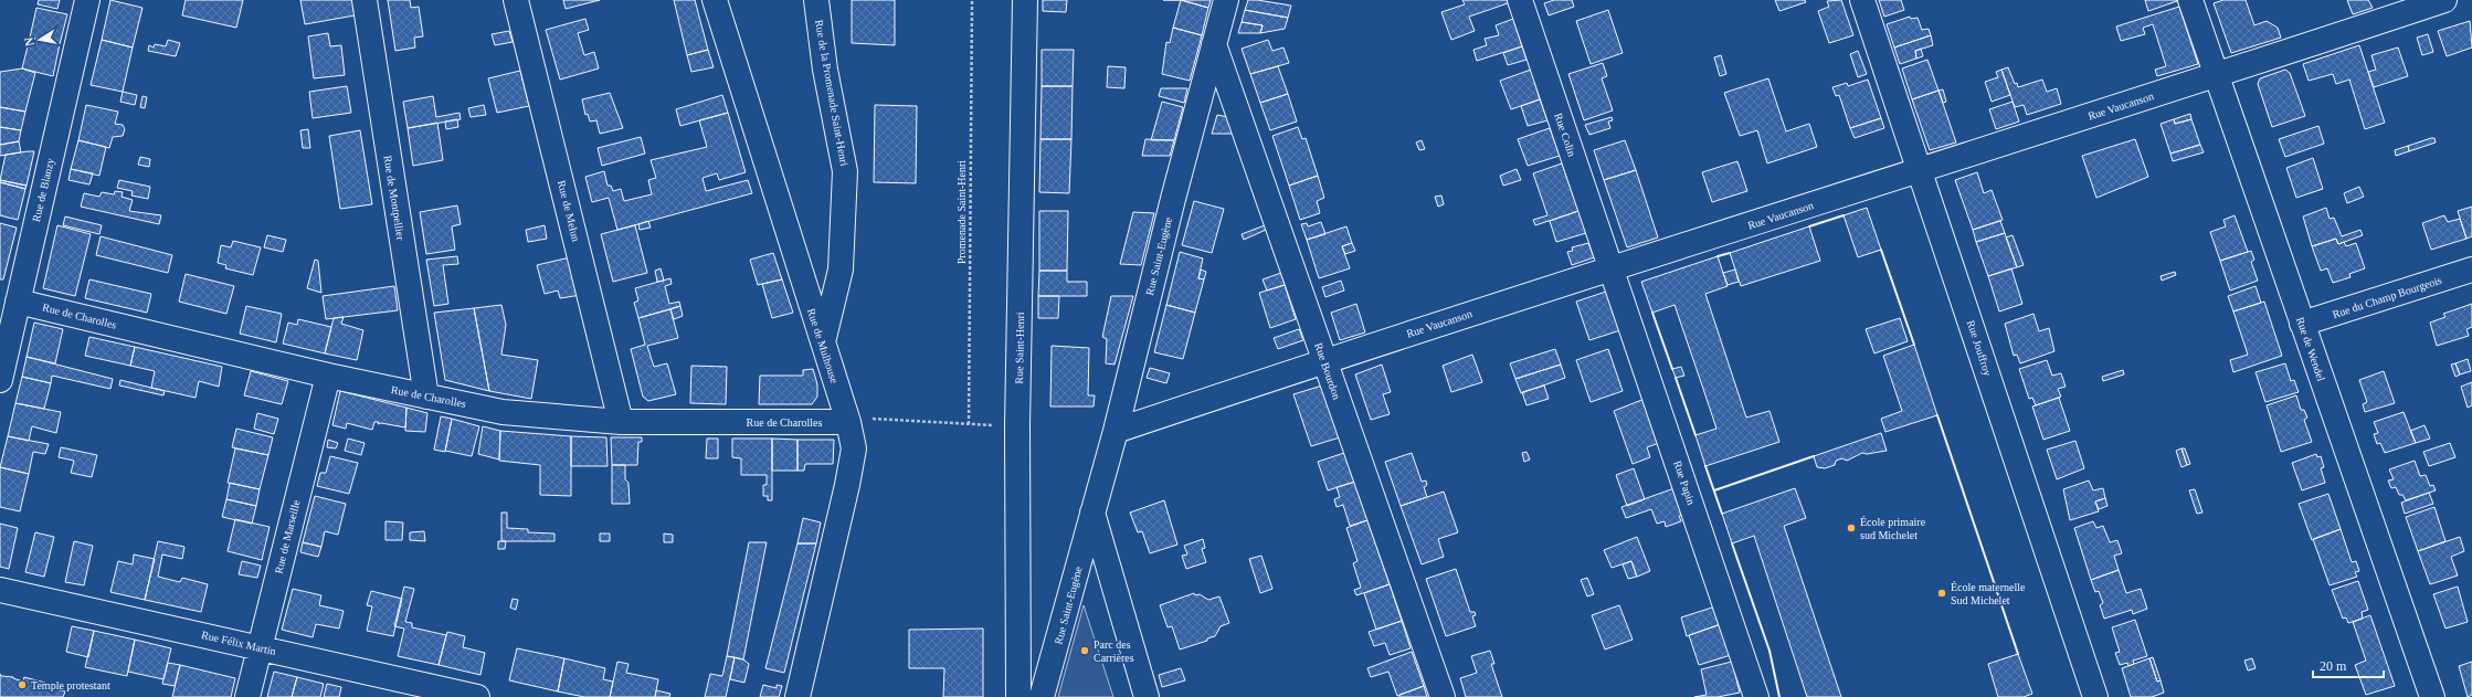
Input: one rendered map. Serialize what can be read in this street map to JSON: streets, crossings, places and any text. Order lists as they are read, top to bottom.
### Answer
{
  "streets": {
    "street": [
      "Rue de la Promenade Saint-Henri",
      "Rue Vaucanson",
      "Rue Colin",
      "Rue de Blanzy",
      "Rue de Montpellier",
      "Rue de Melun",
      "Rue Saint-Eugène",
      "Rue du Champ Bourgeois",
      "Rue de Charolles",
      "Rue de Mulhouse",
      "Rue Saint-Henri",
      "Rue Jouffroy",
      "Rue de Wendel",
      "Rue Bourdon",
      "Rue Papin",
      "Rue de Marseille",
      "Rue Félix Martin"
    ],
    "path": ["Promenade Saint-Henri"]
  },
  "crossings": [
    ["Rue de la Promenade Saint-Henri", "Rue de Mulhouse"],
    ["Rue Vaucanson", "Rue Colin"],
    ["Rue Vaucanson", "Rue Saint-Eugène"],
    ["Rue Vaucanson", "Rue Jouffroy"],
    ["Rue Vaucanson", "Rue de Wendel"],
    ["Rue Vaucanson", "Rue Bourdon"],
    ["Rue Vaucanson", "Rue Papin"],
    ["Rue Colin", "Rue Papin"],
    ["Rue de Blanzy", "Rue de Charolles"],
    ["Rue de Montpellier", "Rue de Charolles"],
    ["Rue de Melun", "Rue de Charolles"],
    ["Rue Saint-Eugène", "Rue Bourdon"],
    ["Rue du Champ Bourgeois", "Rue de Wendel"],
    ["Rue de Charolles", "Rue de Mulhouse"],
    ["Rue de Charolles", "Rue de Marseille"],
    ["Rue de Marseille", "Rue Félix Martin"]
  ],
  "places": [
    "École primaire sud Michelet",
    "École maternelle Sud Michelet",
    "Parc des Carrières",
    "Temple protestant"
  ],
  "scale_bar": "20 m",
  "north": "left"
}
